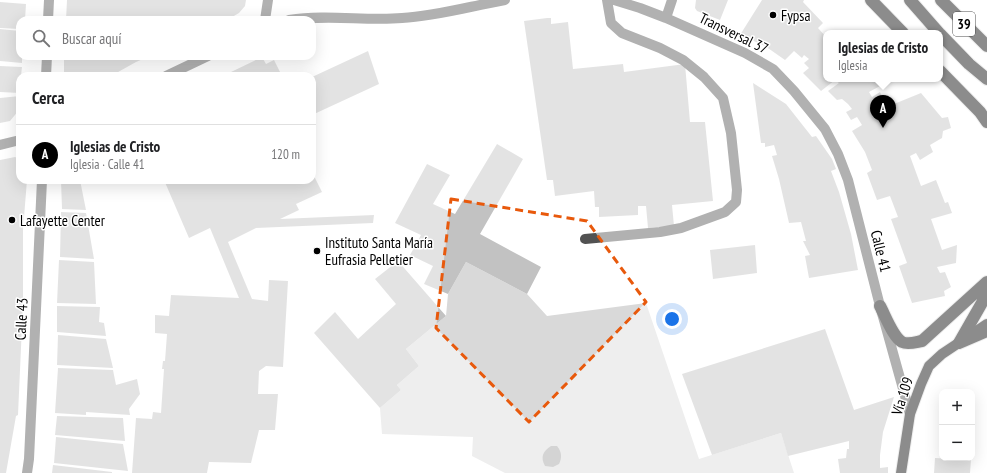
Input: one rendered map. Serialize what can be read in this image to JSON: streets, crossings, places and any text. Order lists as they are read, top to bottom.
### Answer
{
  "streets": {
    "highway": ["39"],
    "main road": ["Vía 109"],
    "street": ["Transversal 37", "Calle 41", "Calle 43"]
  },
  "crossings": [
    ["Transversal 37", "Calle 41"],
    ["Calle 41", "Vía 109"]
  ],
  "places": ["Fypsa", "Lafayette Center", "Instituto Santa María Eufrasia Pelletier"],
  "page": {
    "search": "Buscar aquí",
    "popup": ["Iglesias de Cristo", "Iglesia"],
    "heading": "Cerca",
    "pins": "A",
    "list": [
      {
        "mark": "A",
        "name": "Iglesias de Cristo",
        "note": "Iglesia · Calle 41",
        "value": "120 m"
      }
    ],
    "map_buttons": ["+", "−"]
  }
}
